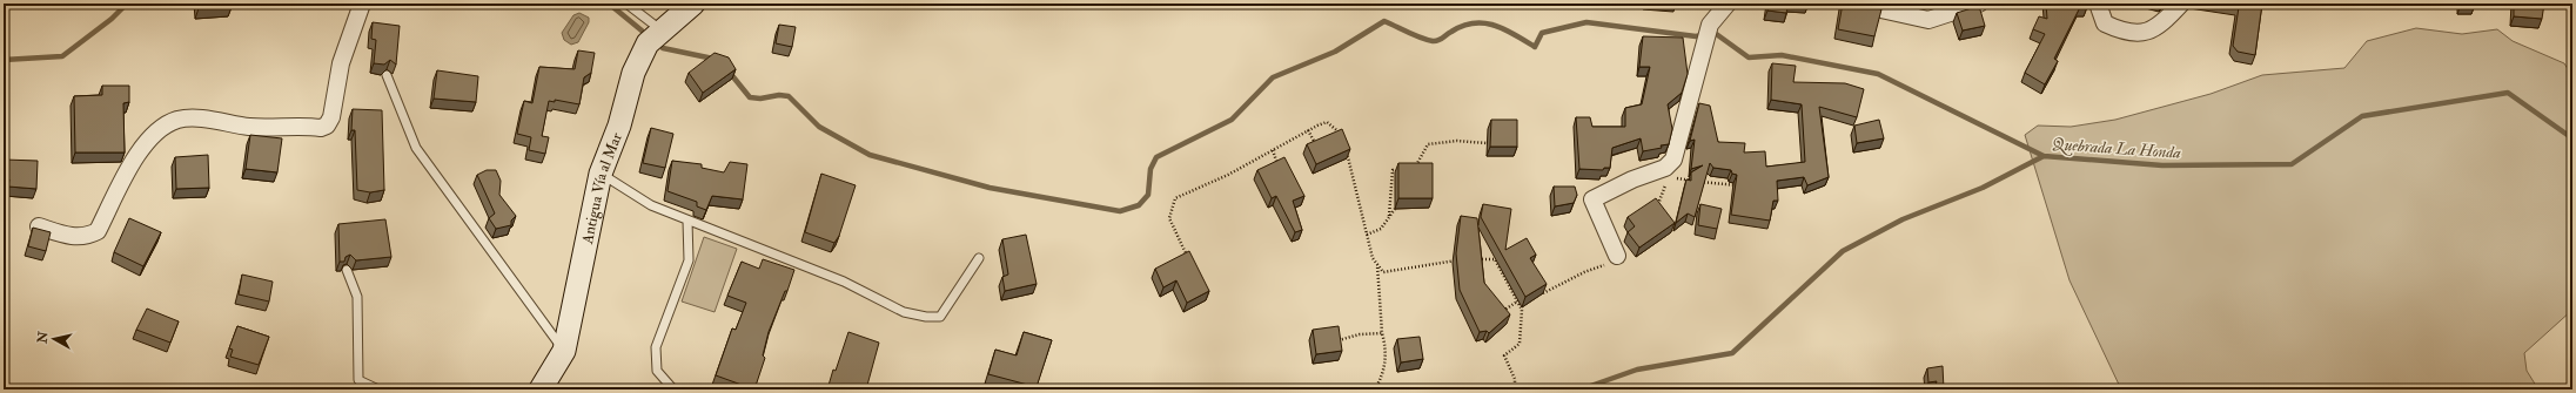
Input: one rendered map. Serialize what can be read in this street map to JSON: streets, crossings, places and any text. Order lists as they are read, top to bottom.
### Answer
{
  "streets": {
    "main road": ["Antigua Vía al Mar"]
  },
  "water": ["Quebrada La Honda"],
  "north": "left"
}
